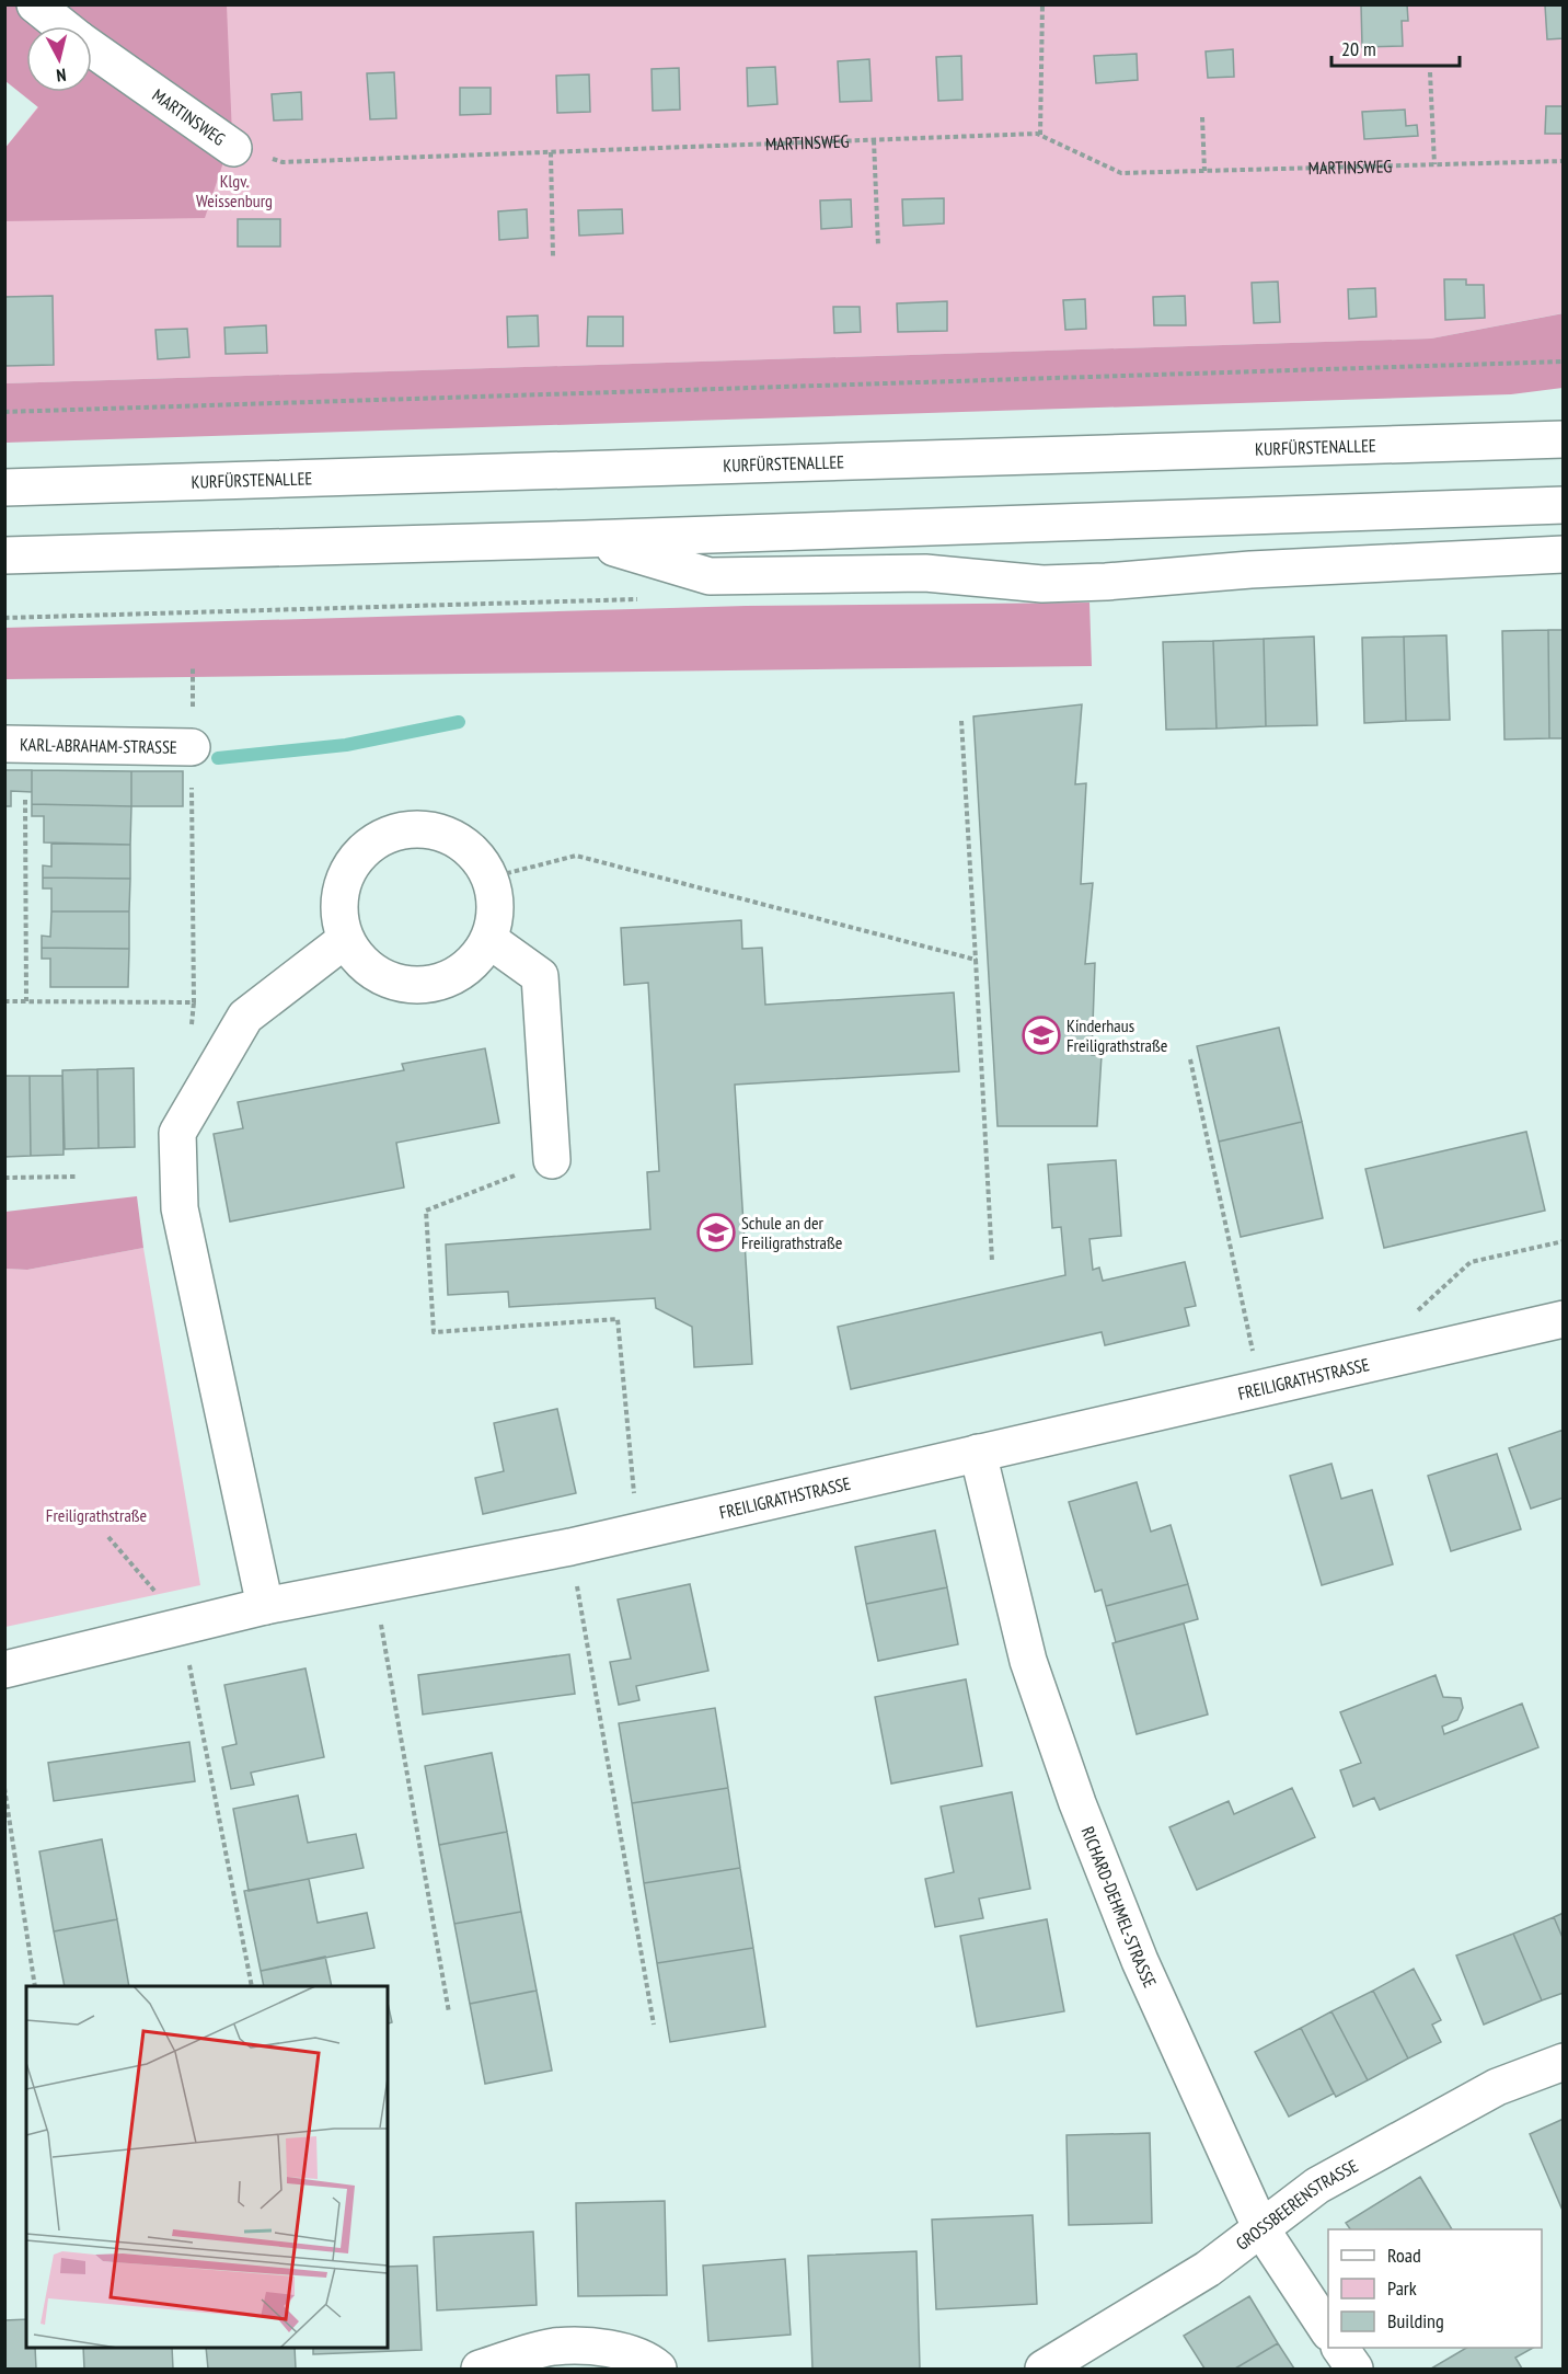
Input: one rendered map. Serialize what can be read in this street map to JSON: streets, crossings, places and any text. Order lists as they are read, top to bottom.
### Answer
{
  "streets": {
    "main road": [
      "MARTINSWEG",
      "KURFÜRSTENALLEE",
      "KARL-ABRAHAM-STRASSE",
      "FREILIGRATHSTRASSE",
      "RICHARD-DEHMEL-STRASSE",
      "GROSSBEERENSTRASSE"
    ]
  },
  "crossings": [
    ["FREILIGRATHSTRASSE", "RICHARD-DEHMEL-STRASSE"],
    ["RICHARD-DEHMEL-STRASSE", "GROSSBEERENSTRASSE"]
  ],
  "parks": ["Klgv. Weissenburg", "Freiligrathstraße"],
  "places": {
    "school or university": ["Kinderhaus Freiligrathstraße", "Schule an der Freiligrathstraße"]
  },
  "legend": ["Road", "Park", "Building"],
  "scale_bar": "20 m",
  "north": "bottom"
}
